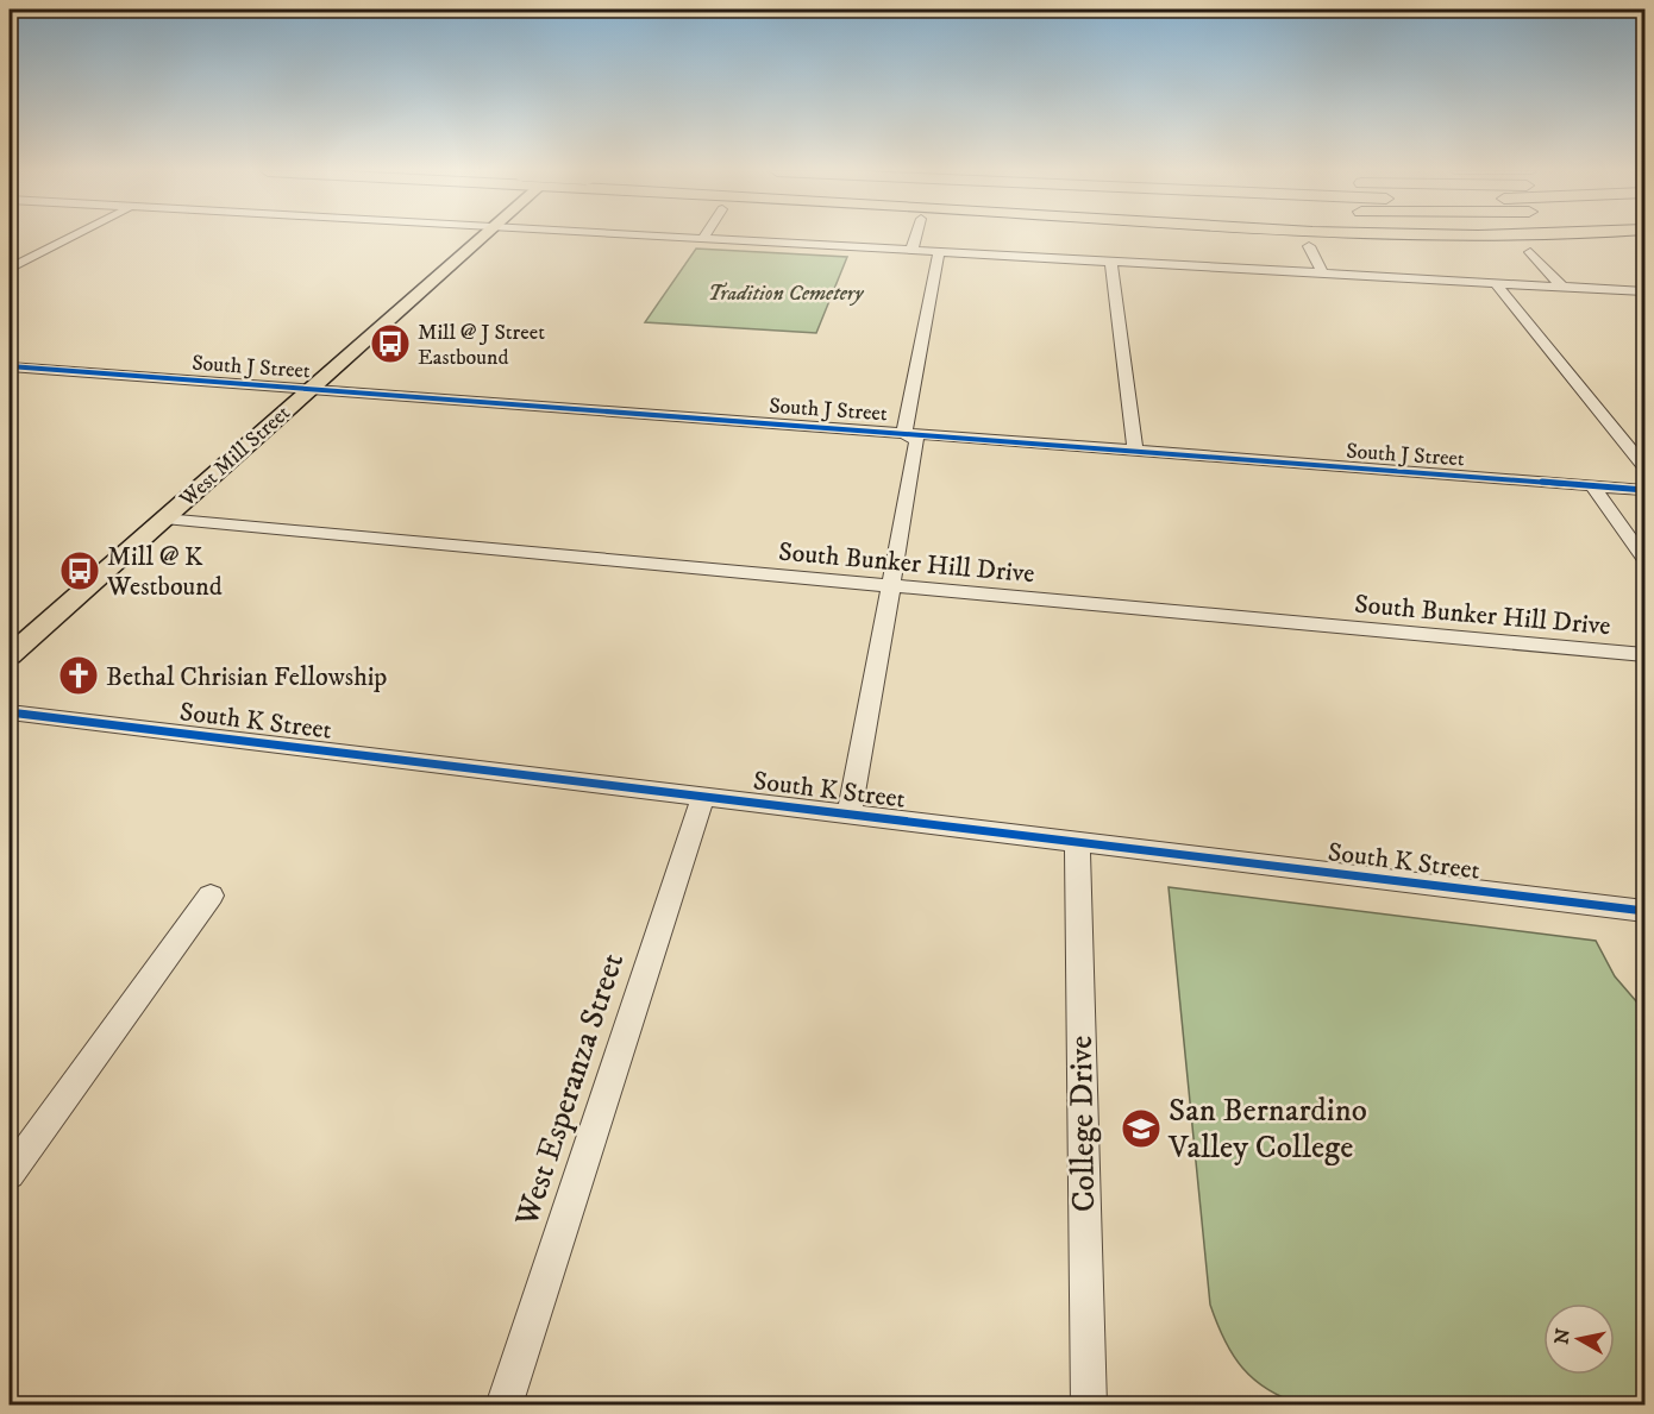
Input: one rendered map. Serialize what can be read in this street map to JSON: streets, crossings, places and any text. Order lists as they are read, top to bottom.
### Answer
{
  "streets": {
    "main road": ["West Mill Street"],
    "street": [
      "South J Street",
      "South Bunker Hill Drive",
      "South K Street",
      "West Esperanza Street",
      "College Drive"
    ]
  },
  "crossings": [
    ["South J Street", "West Mill Street"],
    ["West Mill Street", "South Bunker Hill Drive"],
    ["South K Street", "West Esperanza Street"],
    ["South K Street", "College Drive"]
  ],
  "parks": ["Tradition Cemetery"],
  "places": {
    "bus stop": ["Mill @ J Street Eastbound", "Mill @ K Westbound"],
    "church": ["Bethal Chrisian Fellowship"],
    "school or university": ["San Bernardino Valley College"]
  },
  "north": "left"
}
